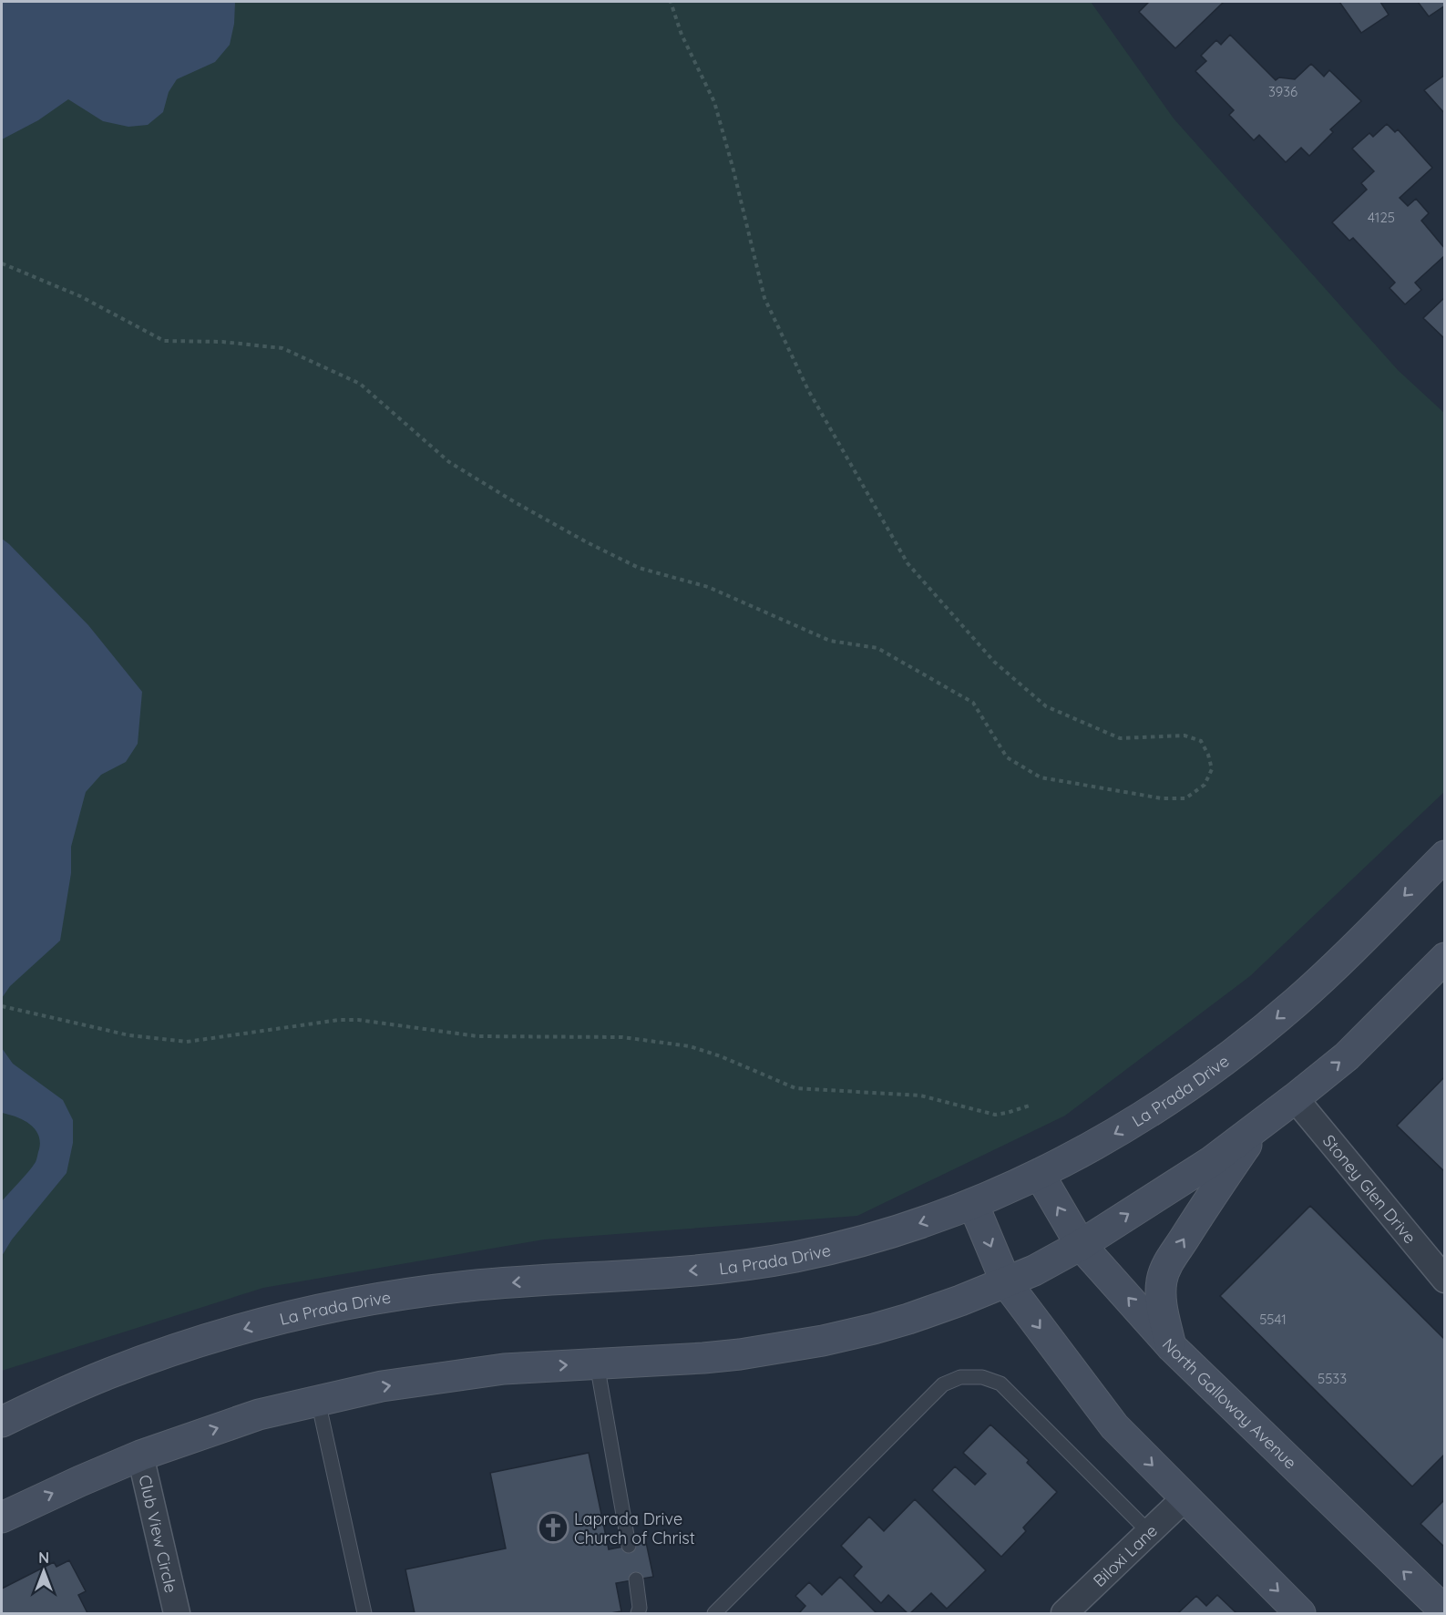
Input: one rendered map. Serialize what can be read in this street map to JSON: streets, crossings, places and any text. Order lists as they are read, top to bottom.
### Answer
{
  "streets": {
    "main road": ["La Prada Drive", "North Galloway Avenue"],
    "street": ["Stoney Glen Drive", "Club View Circle", "Biloxi Lane"]
  },
  "crossings": [
    ["La Prada Drive", "North Galloway Avenue"]
  ],
  "places": {
    "church": ["Laprada Drive Church of Christ"]
  },
  "house_numbers": [
    "3936",
    "4125",
    "5541",
    "5533"
  ],
  "north": "top"
}
